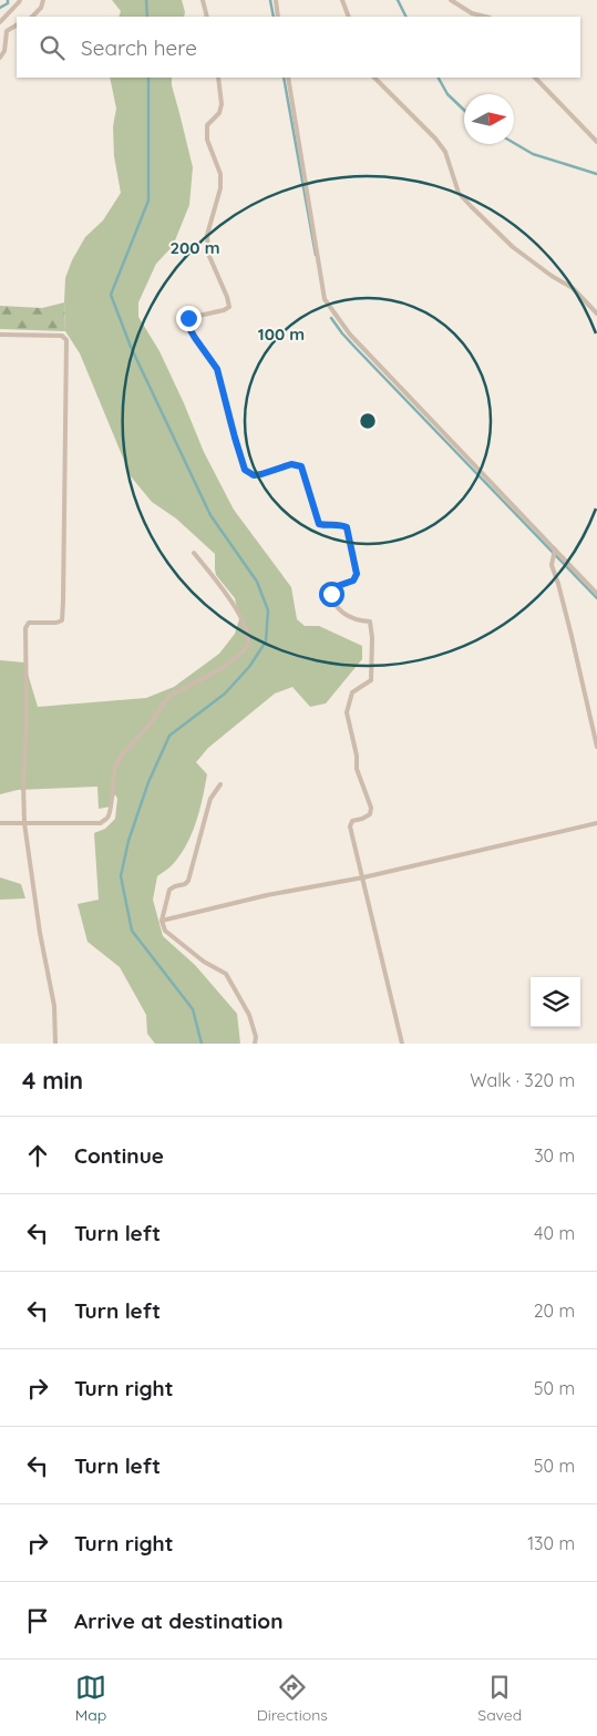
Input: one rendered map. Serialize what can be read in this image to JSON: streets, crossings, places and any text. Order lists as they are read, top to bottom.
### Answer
{
  "north": "right",
  "page": {
    "search": "Search here",
    "heading": ["4 min", "Walk · 320 m"],
    "list": [
      ["Continue", "30 m"],
      ["Turn left", "40 m"],
      ["Turn left", "20 m"],
      ["Turn right", "50 m"],
      ["Turn left", "50 m"],
      ["Turn right", "130 m"],
      "Arrive at destination"
    ],
    "nav": ["Map", "Directions", "Saved"]
  },
  "rings": ["200 m", "100 m"]
}
